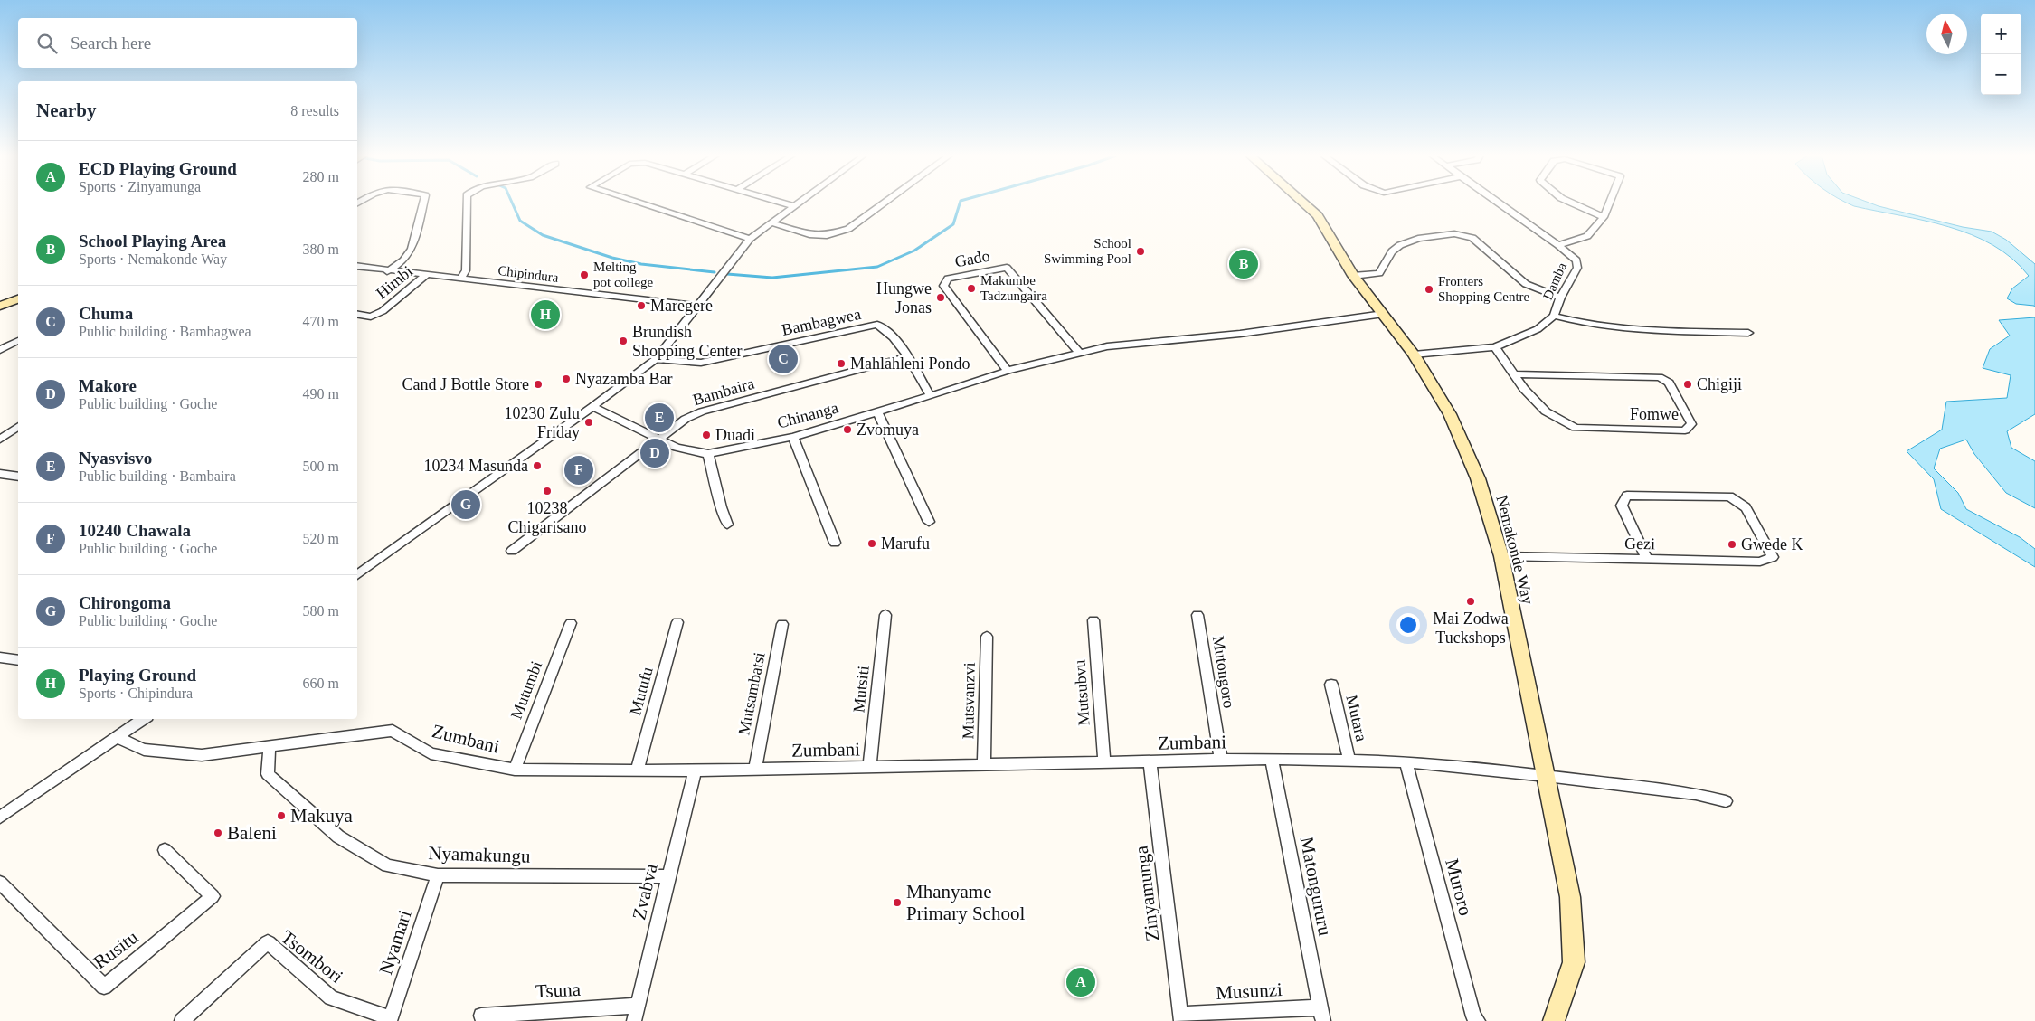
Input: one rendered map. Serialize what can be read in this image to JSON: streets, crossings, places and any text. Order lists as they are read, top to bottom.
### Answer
{
  "streets": {
    "street": [
      "Gado",
      "Chipindura",
      "Damba",
      "Himbi",
      "Bambagwea",
      "Bambaira",
      "Fomwe",
      "Chinanga",
      "Gezi",
      "Nemakonde Way",
      "Mutongoro",
      "Mutsiti",
      "Mutumbi",
      "Mutufu",
      "Mutsubvu",
      "Mutsambatsi",
      "Mutsvanzvi",
      "Mutara",
      "Zumbani",
      "Nyamakungu",
      "Matongururu",
      "Muroro",
      "Zvabva",
      "Zinyamunga",
      "Nyamari",
      "Rusitu",
      "Tsombori",
      "Tsuna",
      "Musunzi"
    ]
  },
  "crossings": [
    ["Gado", "Chinanga"],
    ["Chipindura", "Himbi"],
    ["Damba", "Fomwe"],
    ["Damba", "Nemakonde Way"],
    ["Bambagwea", "Bambaira"],
    ["Bambagwea", "Chinanga"],
    ["Bambaira", "Chinanga"],
    ["Chinanga", "Nemakonde Way"],
    ["Gezi", "Nemakonde Way"],
    ["Nemakonde Way", "Zumbani"],
    ["Mutongoro", "Zumbani"],
    ["Mutsiti", "Zumbani"],
    ["Mutumbi", "Zumbani"],
    ["Mutufu", "Zumbani"],
    ["Mutsubvu", "Zumbani"],
    ["Mutsambatsi", "Zumbani"],
    ["Mutsvanzvi", "Zumbani"],
    ["Mutara", "Zumbani"],
    ["Zumbani", "Nyamakungu"],
    ["Zumbani", "Matongururu"],
    ["Zumbani", "Muroro"],
    ["Zumbani", "Zvabva"],
    ["Zumbani", "Zinyamunga"],
    ["Nyamakungu", "Zvabva"],
    ["Nyamakungu", "Nyamari"],
    ["Matongururu", "Musunzi"],
    ["Zvabva", "Tsuna"],
    ["Zinyamunga", "Musunzi"],
    ["Nyamari", "Tsombori"]
  ],
  "places": [
    "School Swimming Pool",
    "Melting pot college",
    "Makumbe Tadzungaira",
    "Fronters Shopping Centre",
    "Hungwe Jonas",
    "Maregere",
    "Brundish Shopping Center",
    "Mahlahleni Pondo",
    "Nyazamba Bar",
    "Cand J Bottle Store",
    "Chigiji",
    "10230 Zulu Friday",
    "Zvomuya",
    "Duadi",
    "10234 Masunda",
    "10238 Chigarisano",
    "Marufu",
    "Gwede K",
    "Mai Zodwa Tuckshops",
    "Makuya",
    "Baleni",
    "Mhanyame Primary School"
  ],
  "north": "top",
  "page": {
    "map_buttons": ["+", "−"],
    "search": "Search here",
    "heading": ["Nearby", "8 results"],
    "list": [
      {
        "mark": "A",
        "name": "ECD Playing Ground",
        "note": "Sports · Zinyamunga",
        "value": "280 m"
      },
      {
        "mark": "B",
        "name": "School Playing Area",
        "note": "Sports · Nemakonde Way",
        "value": "380 m"
      },
      {
        "mark": "C",
        "name": "Chuma",
        "note": "Public building · Bambagwea",
        "value": "470 m"
      },
      {
        "mark": "D",
        "name": "Makore",
        "note": "Public building · Goche",
        "value": "490 m"
      },
      {
        "mark": "E",
        "name": "Nyasvisvo",
        "note": "Public building · Bambaira",
        "value": "500 m"
      },
      {
        "mark": "F",
        "name": "10240 Chawala",
        "note": "Public building · Goche",
        "value": "520 m"
      },
      {
        "mark": "G",
        "name": "Chirongoma",
        "note": "Public building · Goche",
        "value": "580 m"
      },
      {
        "mark": "H",
        "name": "Playing Ground",
        "note": "Sports · Chipindura",
        "value": "660 m"
      }
    ],
    "pins": [
      "B",
      "H",
      "C",
      "E",
      "D",
      "F",
      "G",
      "A"
    ]
  }
}
